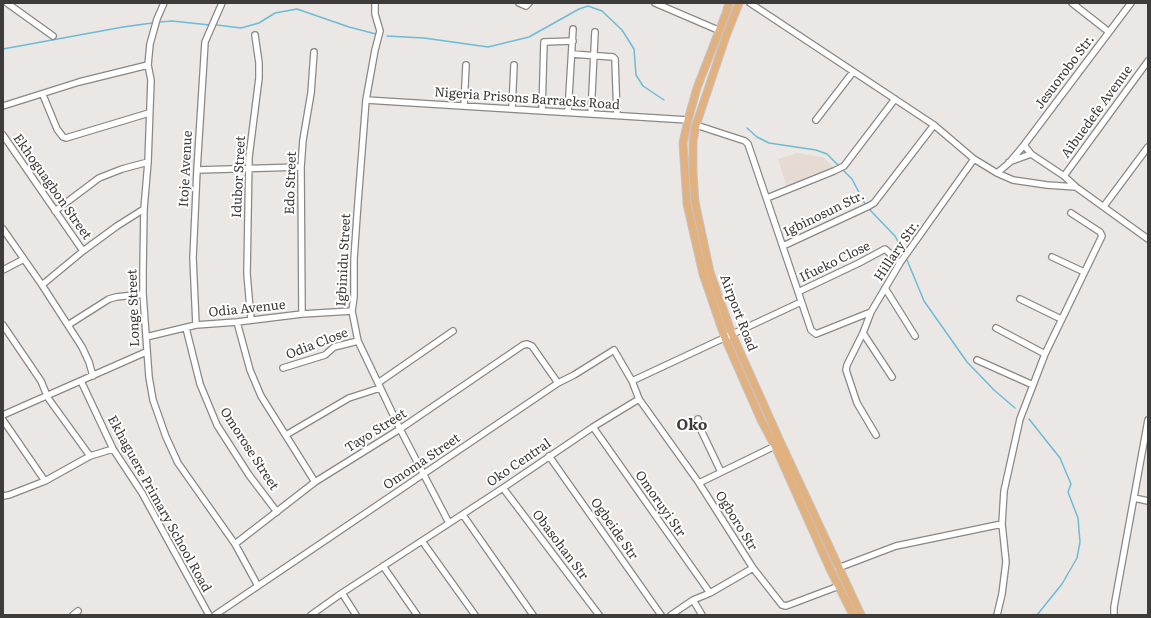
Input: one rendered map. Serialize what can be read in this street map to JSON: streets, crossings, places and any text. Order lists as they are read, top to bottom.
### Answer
{
  "streets": {
    "main road": ["Airport Road"],
    "street": [
      "Jesuorobo Str.",
      "Nigeria Prisons Barracks Road",
      "Aibuedefe Avenue",
      "Itoje Avenue",
      "Idubor Street",
      "Edo Street",
      "Ekhoguagbon Street",
      "Igbinosun Str.",
      "Hillary Str.",
      "Igbinidu Street",
      "Ifueko Close",
      "Longe Street",
      "Odia Avenue",
      "Odia Close",
      "Tayo Street",
      "Omorose Street",
      "Omoma Street",
      "Oko Central",
      "Ekhaguere Primary School Road",
      "Omoruyi Str",
      "Ogboro Str",
      "Ogbeide Str",
      "Obasohan Str"
    ]
  },
  "crossings": [
    ["Nigeria Prisons Barracks Road", "Igbinidu Street"],
    ["Nigeria Prisons Barracks Road", "Airport Road"],
    ["Itoje Avenue", "Odia Avenue"],
    ["Idubor Street", "Odia Avenue"],
    ["Edo Street", "Odia Avenue"],
    ["Hillary Str.", "Ifueko Close"],
    ["Igbinidu Street", "Odia Avenue"],
    ["Igbinidu Street", "Odia Close"],
    ["Igbinidu Street", "Tayo Street"],
    ["Igbinidu Street", "Omoma Street"],
    ["Igbinidu Street", "Oko Central"],
    ["Longe Street", "Odia Avenue"],
    ["Longe Street", "Tayo Street"],
    ["Longe Street", "Omoma Street"],
    ["Odia Avenue", "Omorose Street"],
    ["Airport Road", "Ogboro Str"],
    ["Tayo Street", "Omorose Street"],
    ["Tayo Street", "Omoma Street"],
    ["Oko Central", "Omoruyi Str"],
    ["Oko Central", "Ogboro Str"],
    ["Oko Central", "Ogbeide Str"],
    ["Oko Central", "Obasohan Str"]
  ],
  "districts": ["Oko"]
}
